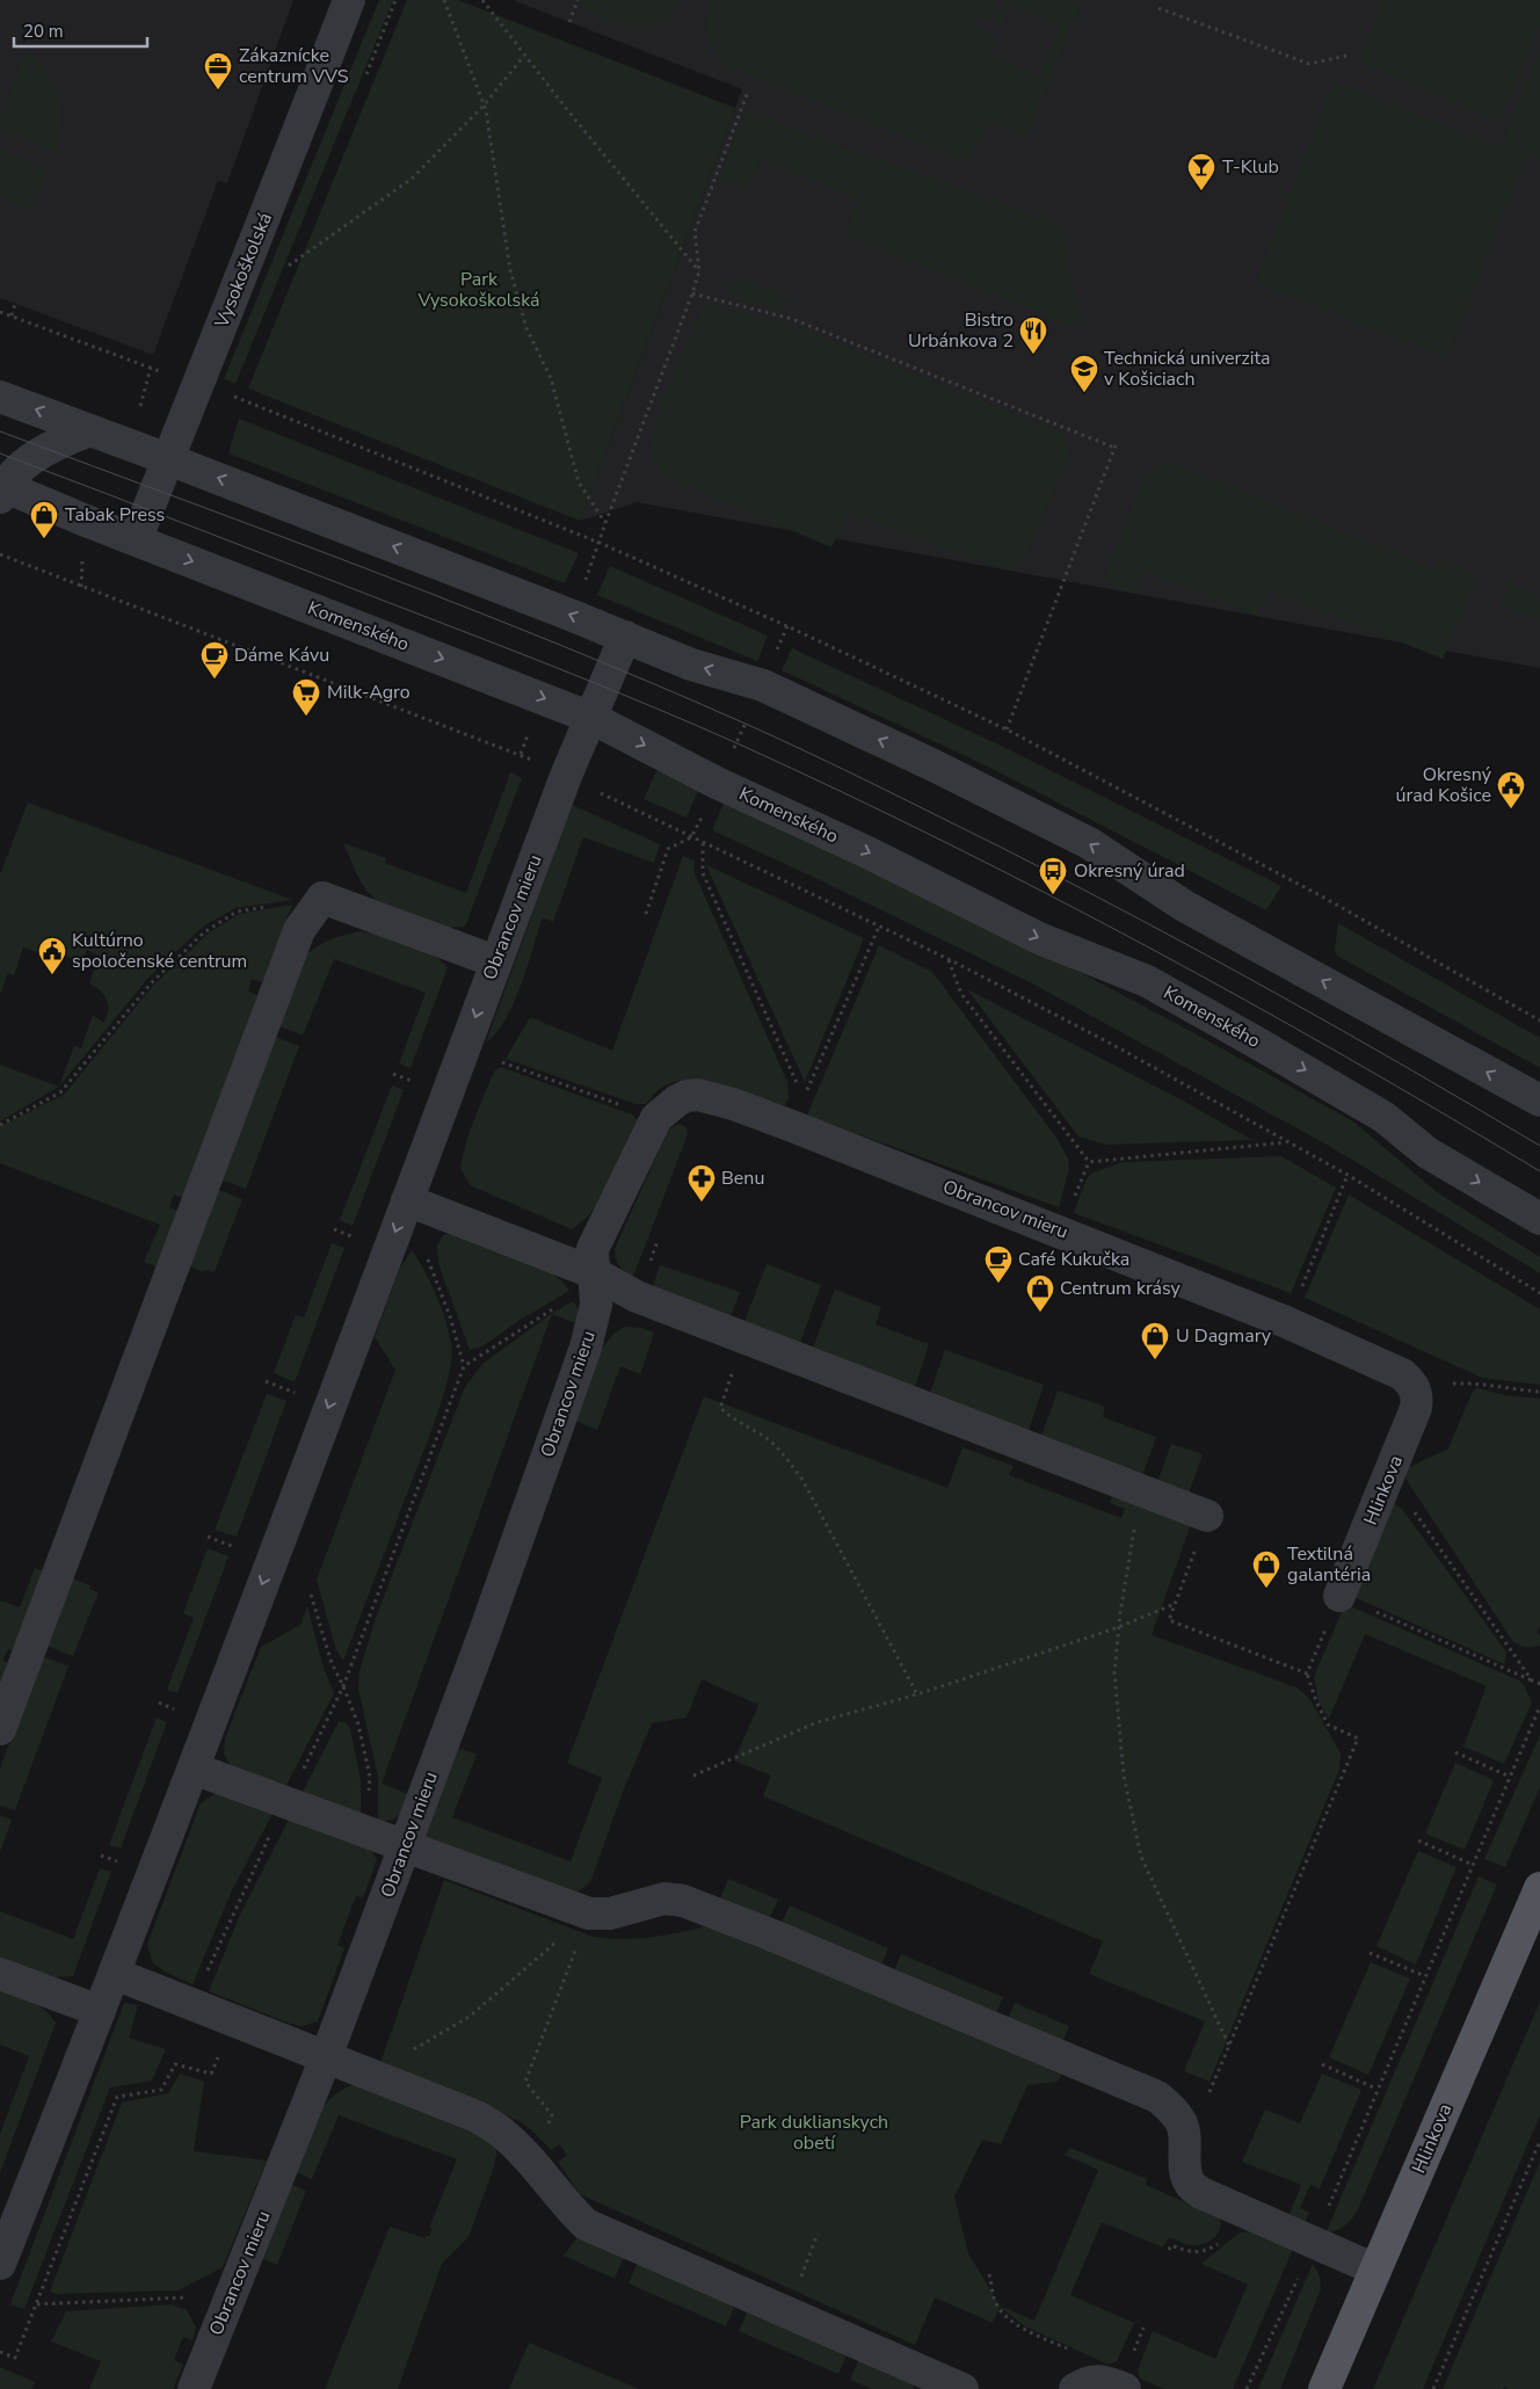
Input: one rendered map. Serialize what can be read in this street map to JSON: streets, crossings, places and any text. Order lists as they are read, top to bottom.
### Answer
{
  "streets": {
    "main road": ["Hlinkova"],
    "street": ["Vysokoškolská", "Komenského", "Obrancov mieru"]
  },
  "crossings": [
    ["Vysokoškolská", "Komenského"],
    ["Komenského", "Obrancov mieru"],
    ["Obrancov mieru", "Hlinkova"]
  ],
  "parks": ["Park Vysokoškolská", "Park duklianskych obetí"],
  "places": {
    "office": ["Zákaznícke centrum VVS"],
    "bar": ["T-Klub"],
    "restaurant": ["Bistro Urbánkova 2"],
    "school or university": ["Technická univerzita v Košiciach"],
    "shop": [
      "Tabak Press",
      "Centrum krásy",
      "U Dagmary",
      "Textilná galantéria"
    ],
    "cafe": ["Dáme Kávu", "Café Kukučka"],
    "supermarket": ["Milk-Agro"],
    "public building": ["Okresný úrad Košice", "Kultúrno spoločenské centrum"],
    "bus stop": ["Okresný úrad"],
    "pharmacy": ["Benu"]
  },
  "scale_bar": "20 m"
}
